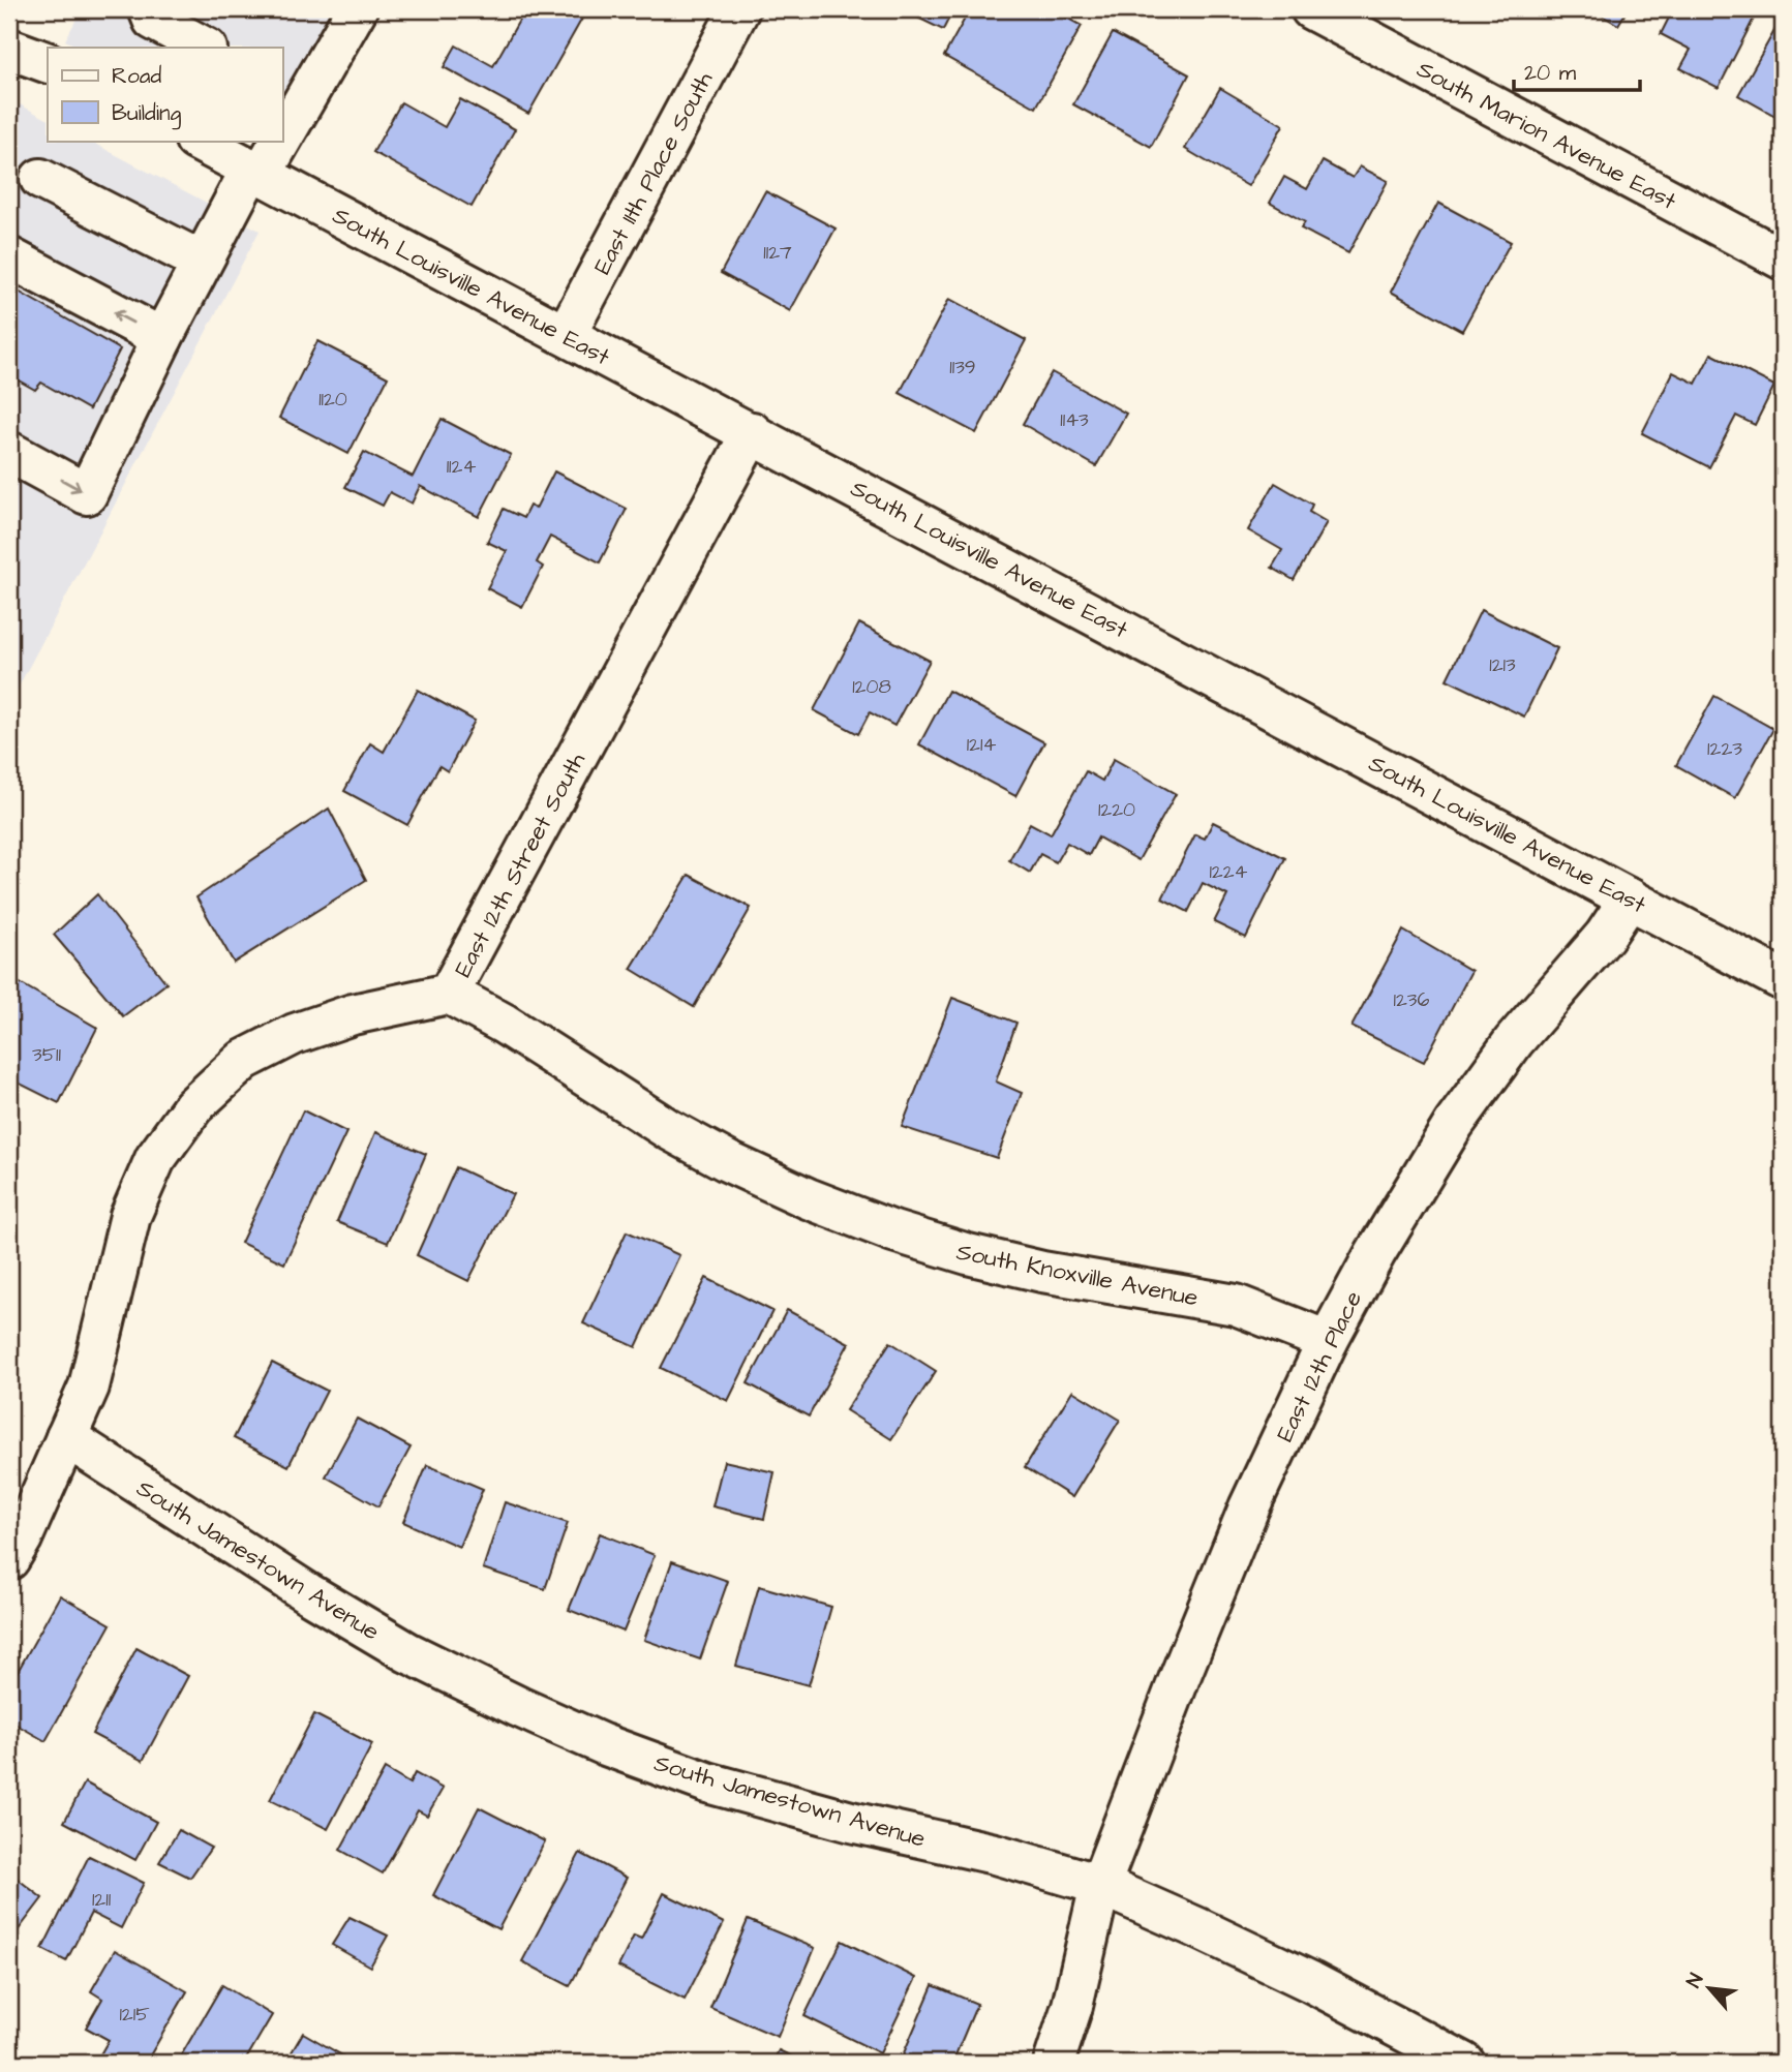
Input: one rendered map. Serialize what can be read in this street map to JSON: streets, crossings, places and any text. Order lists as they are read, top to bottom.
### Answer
{
  "streets": {
    "street": [
      "South Marion Avenue East",
      "East 11th Place South",
      "South Louisville Avenue East",
      "East 12th Street South",
      "South Knoxville Avenue",
      "East 12th Place",
      "South Jamestown Avenue"
    ]
  },
  "crossings": [
    ["East 11th Place South", "South Louisville Avenue East"],
    ["South Louisville Avenue East", "East 12th Street South"],
    ["South Louisville Avenue East", "East 12th Place"],
    ["East 12th Street South", "South Knoxville Avenue"],
    ["East 12th Street South", "South Jamestown Avenue"],
    ["South Knoxville Avenue", "East 12th Place"],
    ["East 12th Place", "South Jamestown Avenue"]
  ],
  "house_numbers": [
    "1127",
    "1139",
    "1120",
    "1143",
    "1124",
    "1213",
    "1208",
    "1214",
    "1223",
    "1220",
    "1224",
    "1236",
    "3511",
    "1211",
    "1215"
  ],
  "legend": ["Road", "Building"],
  "scale_bar": "20 m",
  "north": "top left"
}
